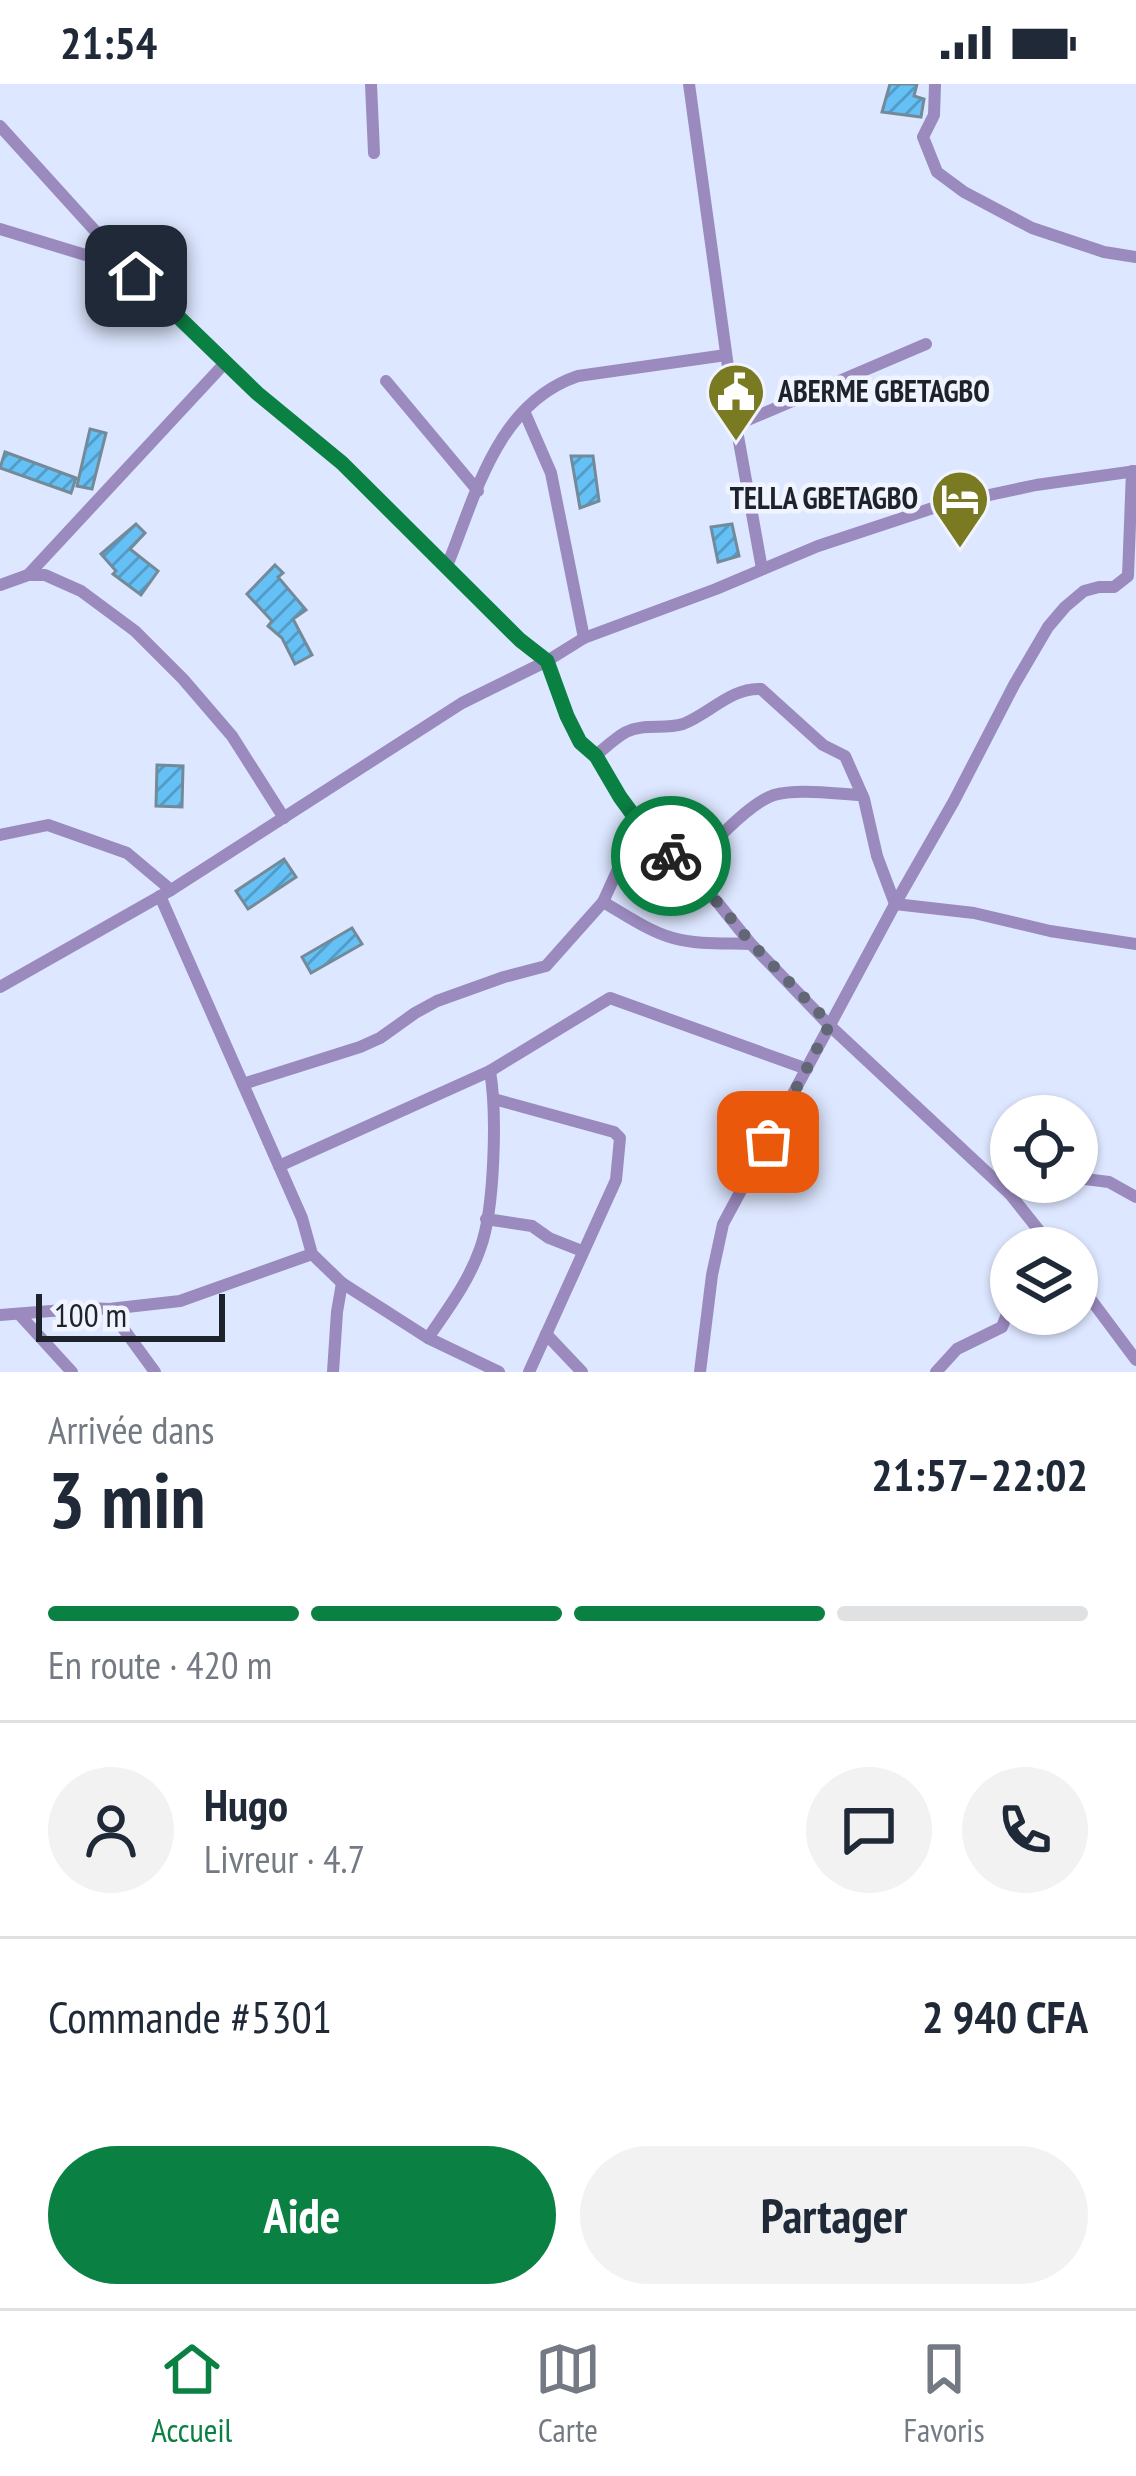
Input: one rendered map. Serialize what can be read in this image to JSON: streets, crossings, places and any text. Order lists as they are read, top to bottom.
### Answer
{
  "places": {
    "public building": ["ABERME GBETAGBO"],
    "hotel": ["TELLA GBETAGBO"]
  },
  "scale_bar": "100 m",
  "page": {
    "status": "21:54",
    "scale": "100 m",
    "heading": ["3 min", "Arrivée dans", "21:57–22:02"],
    "panel": [
      "Hugo",
      "Livreur · 4.7",
      "Commande #5301",
      "2 940 CFA"
    ],
    "bar": "En route · 420 m",
    "buttons": ["Aide", "Partager"],
    "tabs": ["Accueil", "Carte", "Favoris"]
  }
}
